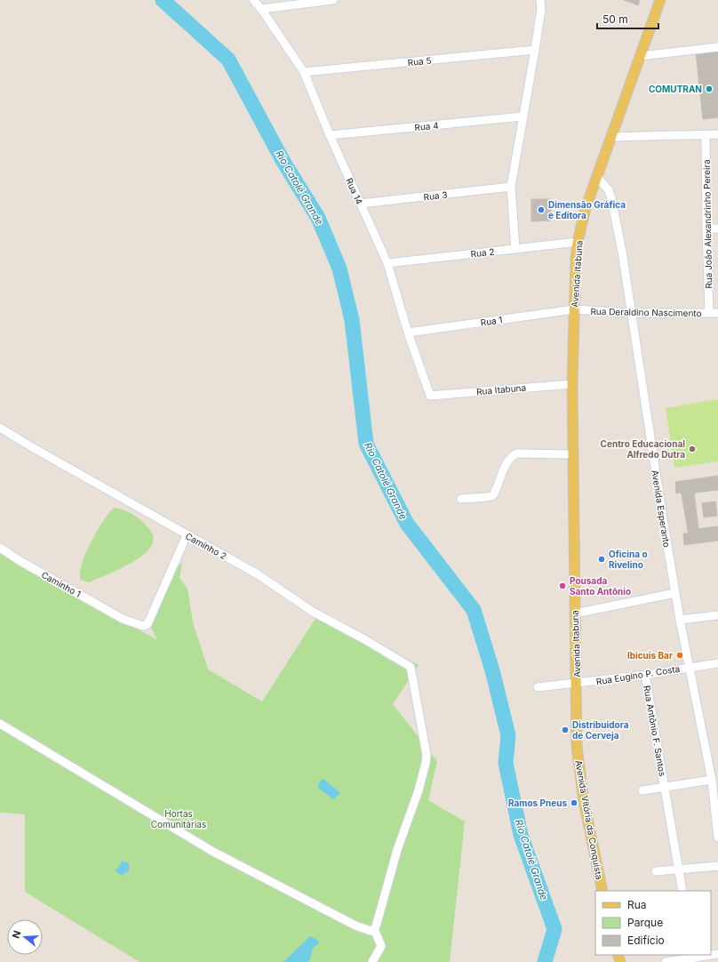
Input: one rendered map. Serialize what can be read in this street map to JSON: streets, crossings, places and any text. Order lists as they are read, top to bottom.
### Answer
{
  "streets": {
    "main road": ["Avenida Itabuna", "Avenida Vitória da Conquista"],
    "street": [
      "Rua 5",
      "Rua 4",
      "Rua 14",
      "Rua 3",
      "Rua João Alexandrinho Pereira",
      "Rua 2",
      "Rua Deraldino Nascimento",
      "Rua 1",
      "Rua Itabuna",
      "Avenida Esperanto",
      "Caminho 2",
      "Caminho 1",
      "Rua Eugino P. Costa",
      "Rua Antônio F. Santos"
    ]
  },
  "crossings": [
    ["Rua 5", "Rua 14"],
    ["Rua 4", "Rua 14"],
    ["Rua 14", "Rua 3"],
    ["Rua 14", "Rua 2"],
    ["Rua 14", "Rua 1"],
    ["Rua 14", "Rua Itabuna"],
    ["Rua João Alexandrinho Pereira", "Rua Deraldino Nascimento"],
    ["Rua 2", "Avenida Itabuna"],
    ["Avenida Itabuna", "Rua Deraldino Nascimento"],
    ["Avenida Itabuna", "Rua 1"],
    ["Avenida Itabuna", "Rua Itabuna"],
    ["Avenida Itabuna", "Avenida Esperanto"],
    ["Avenida Itabuna", "Rua Eugino P. Costa"],
    ["Avenida Itabuna", "Avenida Vitória da Conquista"],
    ["Rua Deraldino Nascimento", "Rua 1"],
    ["Rua Deraldino Nascimento", "Avenida Esperanto"],
    ["Avenida Esperanto", "Rua Eugino P. Costa"],
    ["Caminho 2", "Caminho 1"],
    ["Rua Eugino P. Costa", "Rua Antônio F. Santos"],
    ["Rua Eugino P. Costa", "Avenida Vitória da Conquista"]
  ],
  "water": ["Rio Catolé Grande"],
  "parks": ["Hortas Comunitárias"],
  "places": [
    "COMUTRAN",
    "Dimensão Gráfica e Editora",
    "Centro Educacional Alfredo Dutra",
    "Oficina o Rivelino",
    "Pousada Santo Antônio",
    "Ibicuis Bar",
    "Distribuidora de Cerveja",
    "Ramos Pneus"
  ],
  "legend": ["Rua", "Parque", "Edifício"],
  "scale_bar": "50 m",
  "north": "left"
}
